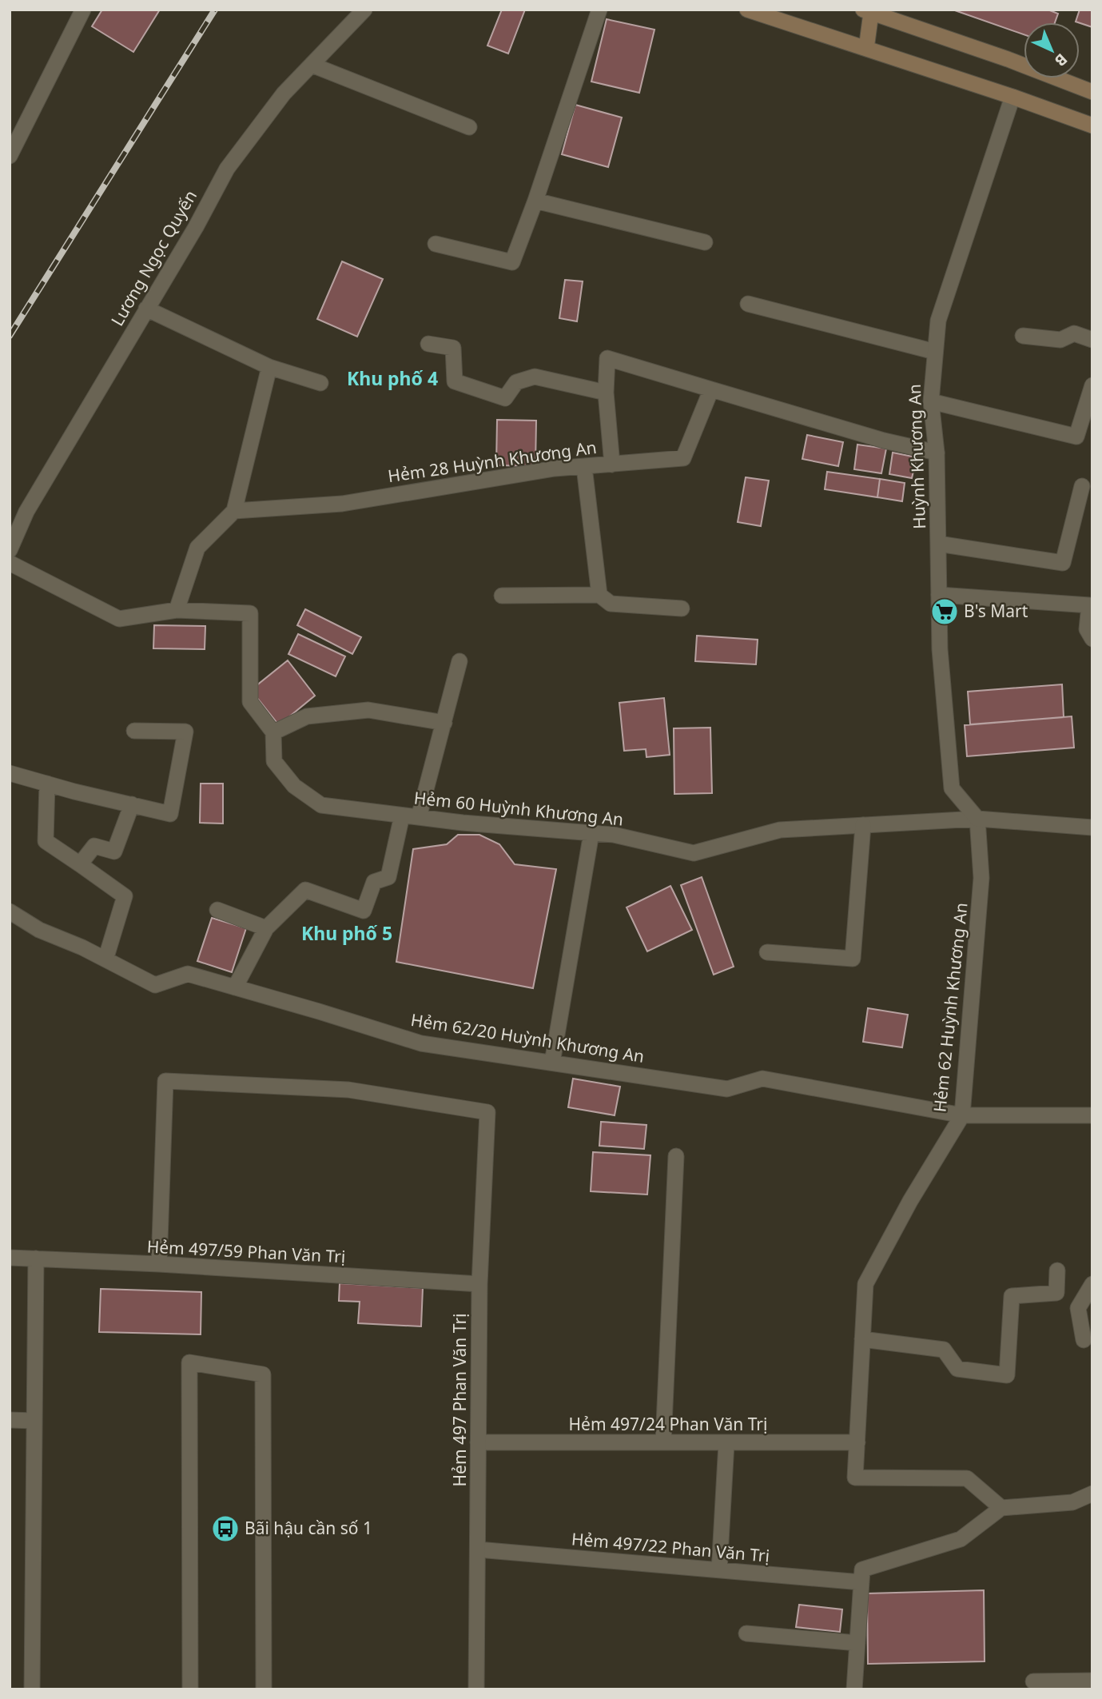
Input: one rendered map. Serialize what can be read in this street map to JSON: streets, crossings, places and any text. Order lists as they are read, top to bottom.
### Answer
{
  "streets": {
    "street": [
      "Lương Ngọc Quyến",
      "Huỳnh Khương An",
      "Hẻm 28 Huỳnh Khương An",
      "Hẻm 60 Huỳnh Khương An",
      "Hẻm 62 Huỳnh Khương An",
      "Hẻm 62/20 Huỳnh Khương An",
      "Hẻm 497/59 Phan Văn Trị",
      "Hẻm 497 Phan Văn Trị",
      "Hẻm 497/24 Phan Văn Trị",
      "Hẻm 497/22 Phan Văn Trị"
    ]
  },
  "crossings": [
    ["Huỳnh Khương An", "Hẻm 60 Huỳnh Khương An"],
    ["Huỳnh Khương An", "Hẻm 62 Huỳnh Khương An"],
    ["Hẻm 60 Huỳnh Khương An", "Hẻm 62 Huỳnh Khương An"],
    ["Hẻm 62 Huỳnh Khương An", "Hẻm 62/20 Huỳnh Khương An"],
    ["Hẻm 62 Huỳnh Khương An", "Hẻm 497/24 Phan Văn Trị"],
    ["Hẻm 497/59 Phan Văn Trị", "Hẻm 497 Phan Văn Trị"],
    ["Hẻm 497 Phan Văn Trị", "Hẻm 497/24 Phan Văn Trị"],
    ["Hẻm 497 Phan Văn Trị", "Hẻm 497/22 Phan Văn Trị"]
  ],
  "districts": ["Khu phố 4", "Khu phố 5"],
  "places": {
    "supermarket": ["B's Mart"],
    "bus stop": ["Bãi hậu cần số 1"]
  },
  "north": "bottom right"
}
